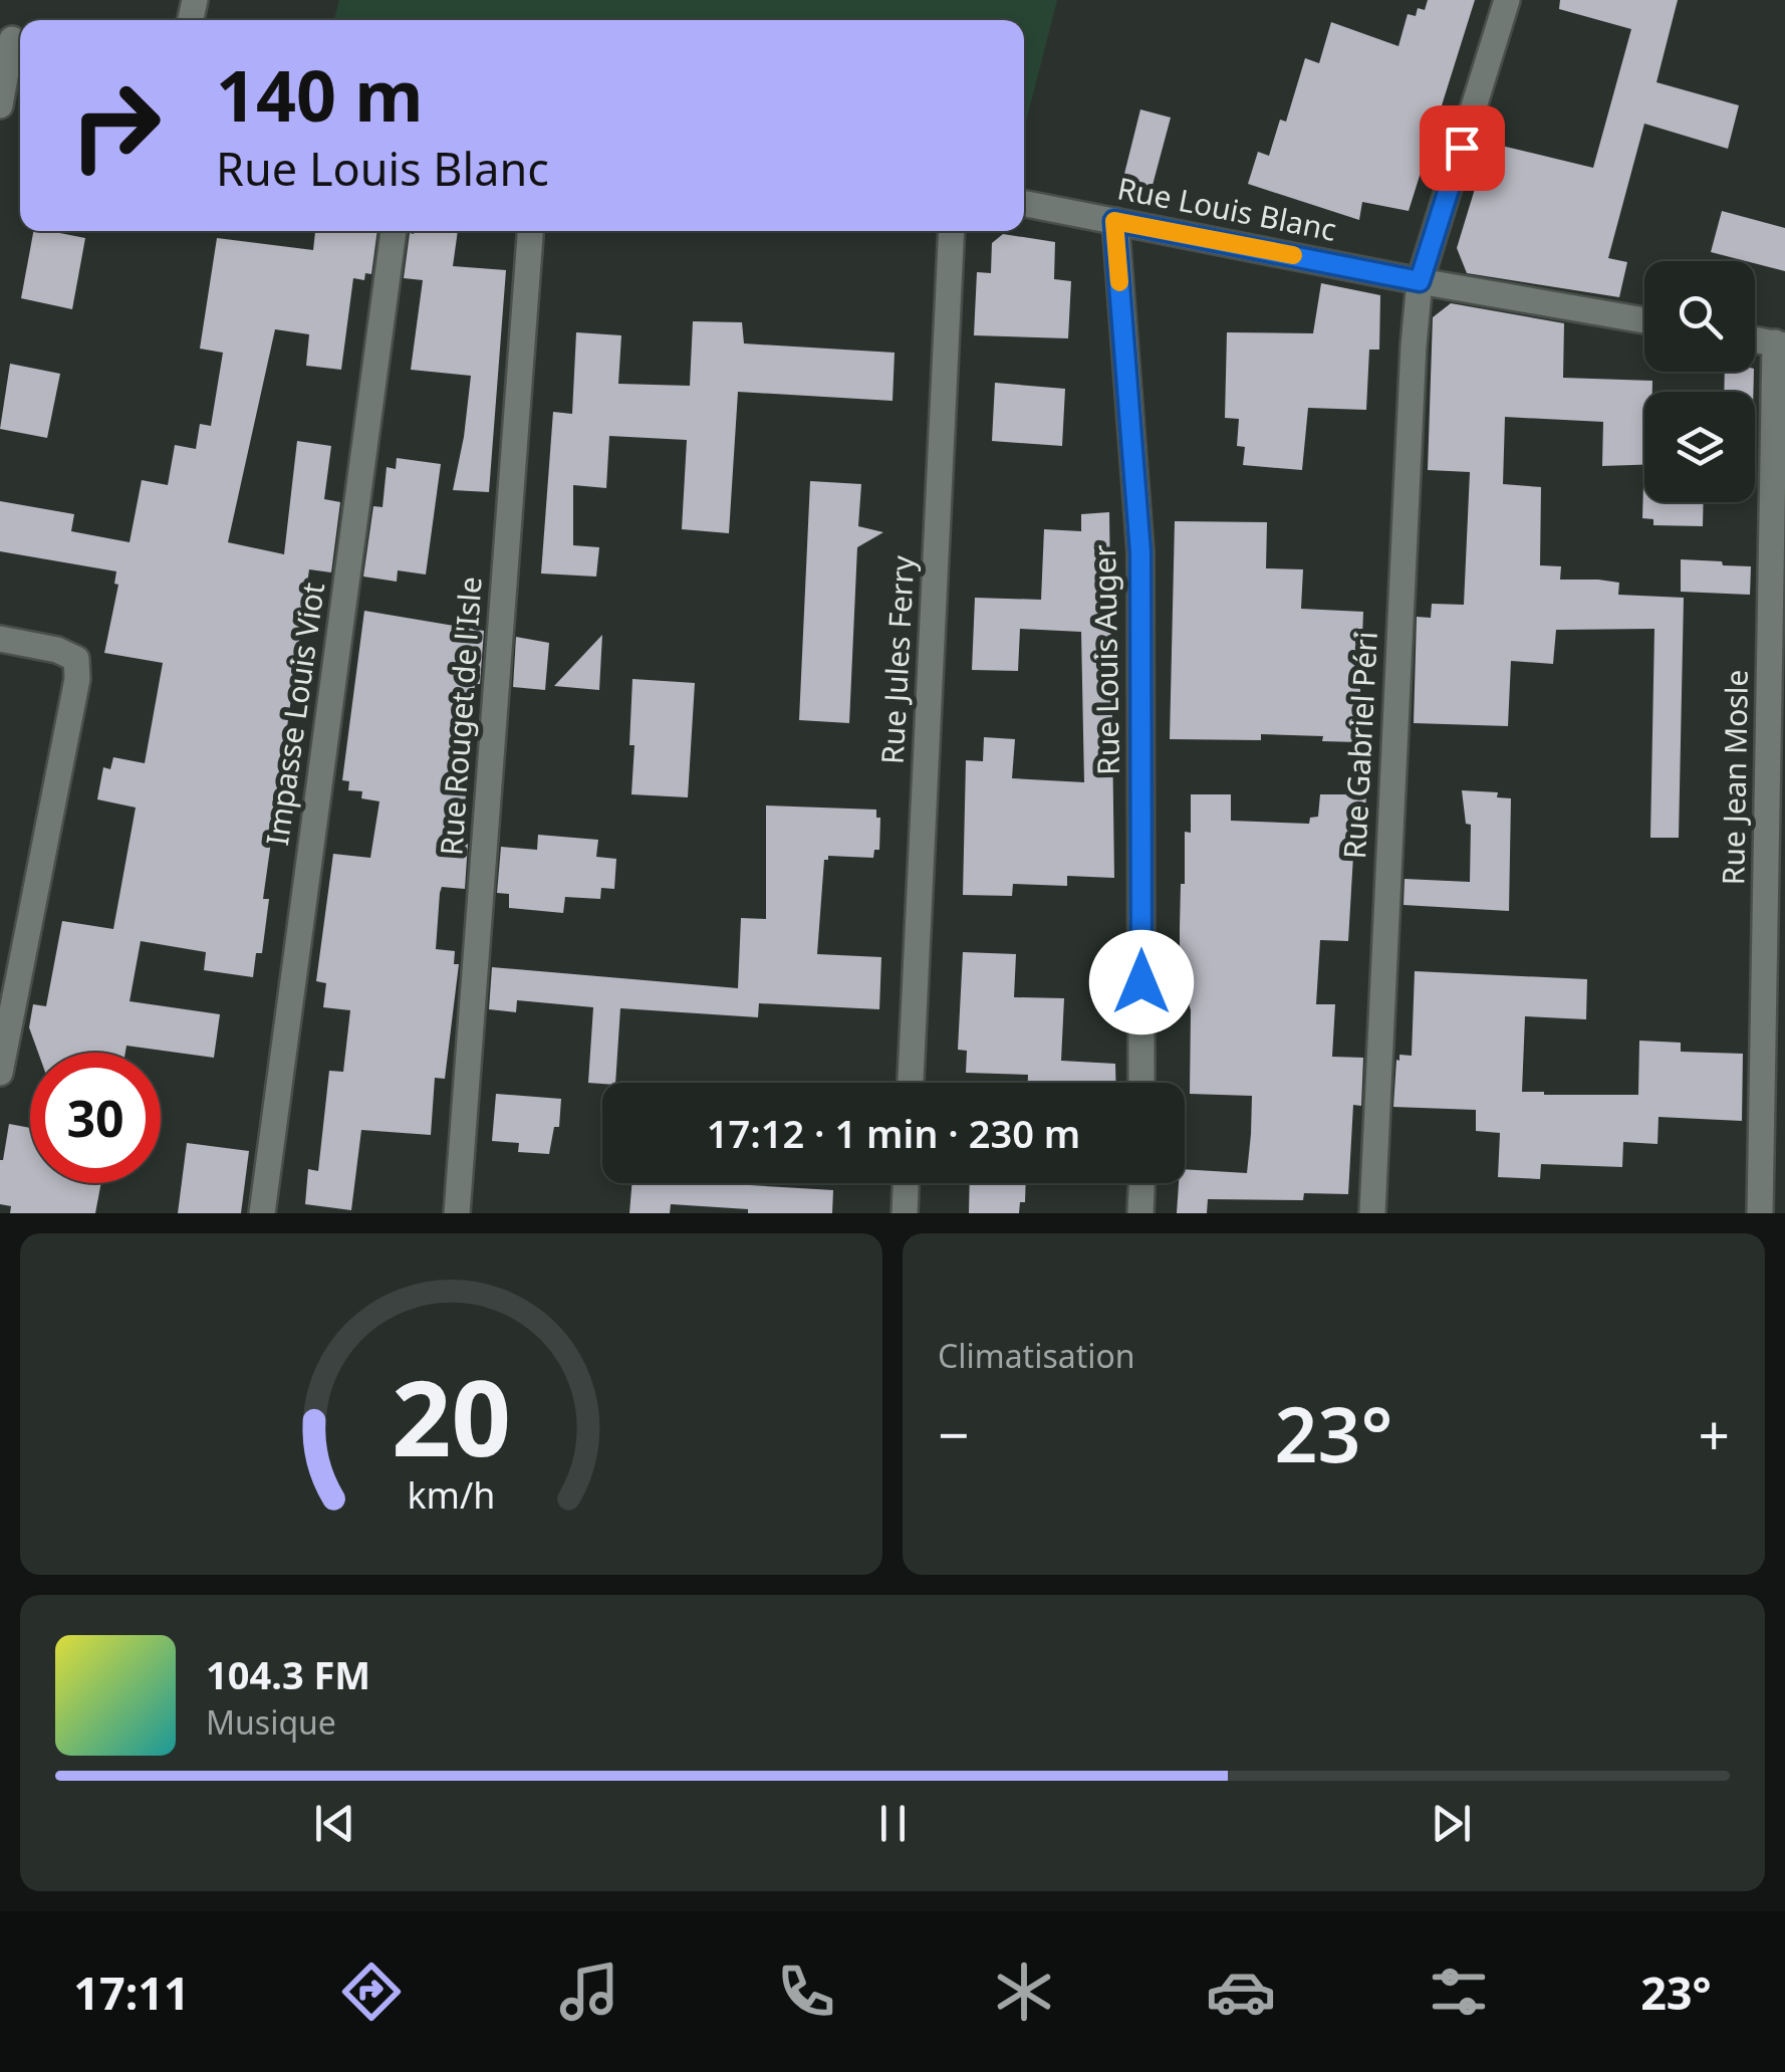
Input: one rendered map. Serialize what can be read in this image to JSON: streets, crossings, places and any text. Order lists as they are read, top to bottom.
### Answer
{
  "streets": {
    "street": [
      "Rue Louis Blanc",
      "Rue Jules Ferry",
      "Rue Louis Auger",
      "Impasse Louis Viot",
      "Rue Rouget de l'Isle",
      "Rue Gabriel Péri",
      "Rue Jean Mosle"
    ]
  },
  "crossings": [
    ["Rue Louis Blanc", "Rue Louis Auger"],
    ["Rue Louis Blanc", "Rue Gabriel Péri"]
  ],
  "page": {
    "turn": ["140 m", "Rue Louis Blanc"],
    "limit": "30",
    "trip": "17:12 · 1 min · 230 m",
    "tile": "Climatisation",
    "heat": ["−", "23°", "+"],
    "song": ["104.3 FM", "Musique"],
    "tabs": ["17:11", "23°"],
    "gauge": ["20", "km/h"]
  }
}
